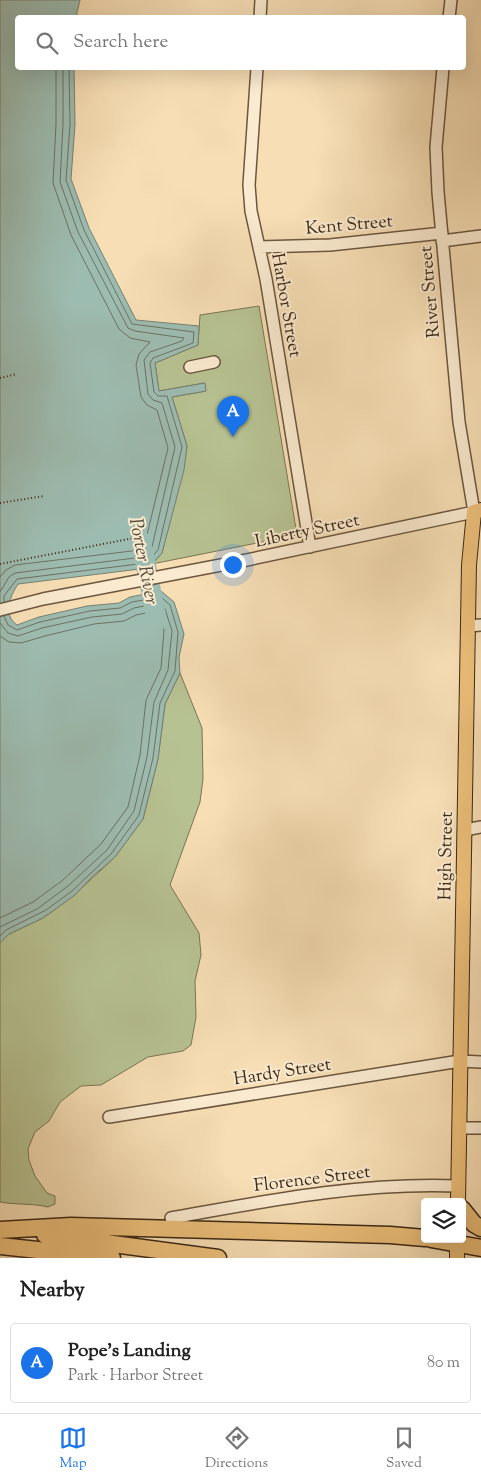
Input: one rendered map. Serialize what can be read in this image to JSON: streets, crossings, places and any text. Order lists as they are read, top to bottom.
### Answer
{
  "streets": {
    "main road": ["High Street"],
    "street": [
      "Kent Street",
      "River Street",
      "Harbor Street",
      "Liberty Street",
      "Hardy Street",
      "Florence Street"
    ]
  },
  "crossings": [
    ["Kent Street", "River Street"],
    ["Kent Street", "Harbor Street"],
    ["River Street", "Liberty Street"],
    ["River Street", "High Street"],
    ["Harbor Street", "Liberty Street"],
    ["Liberty Street", "High Street"],
    ["High Street", "Hardy Street"],
    ["High Street", "Florence Street"]
  ],
  "water": ["Porter River"],
  "page": {
    "search": "Search here",
    "pins": "A",
    "heading": "Nearby",
    "list": [
      {
        "mark": "A",
        "name": "Pope's Landing",
        "note": "Park · Harbor Street",
        "value": "80 m"
      }
    ],
    "nav": ["Map", "Directions", "Saved"]
  }
}
